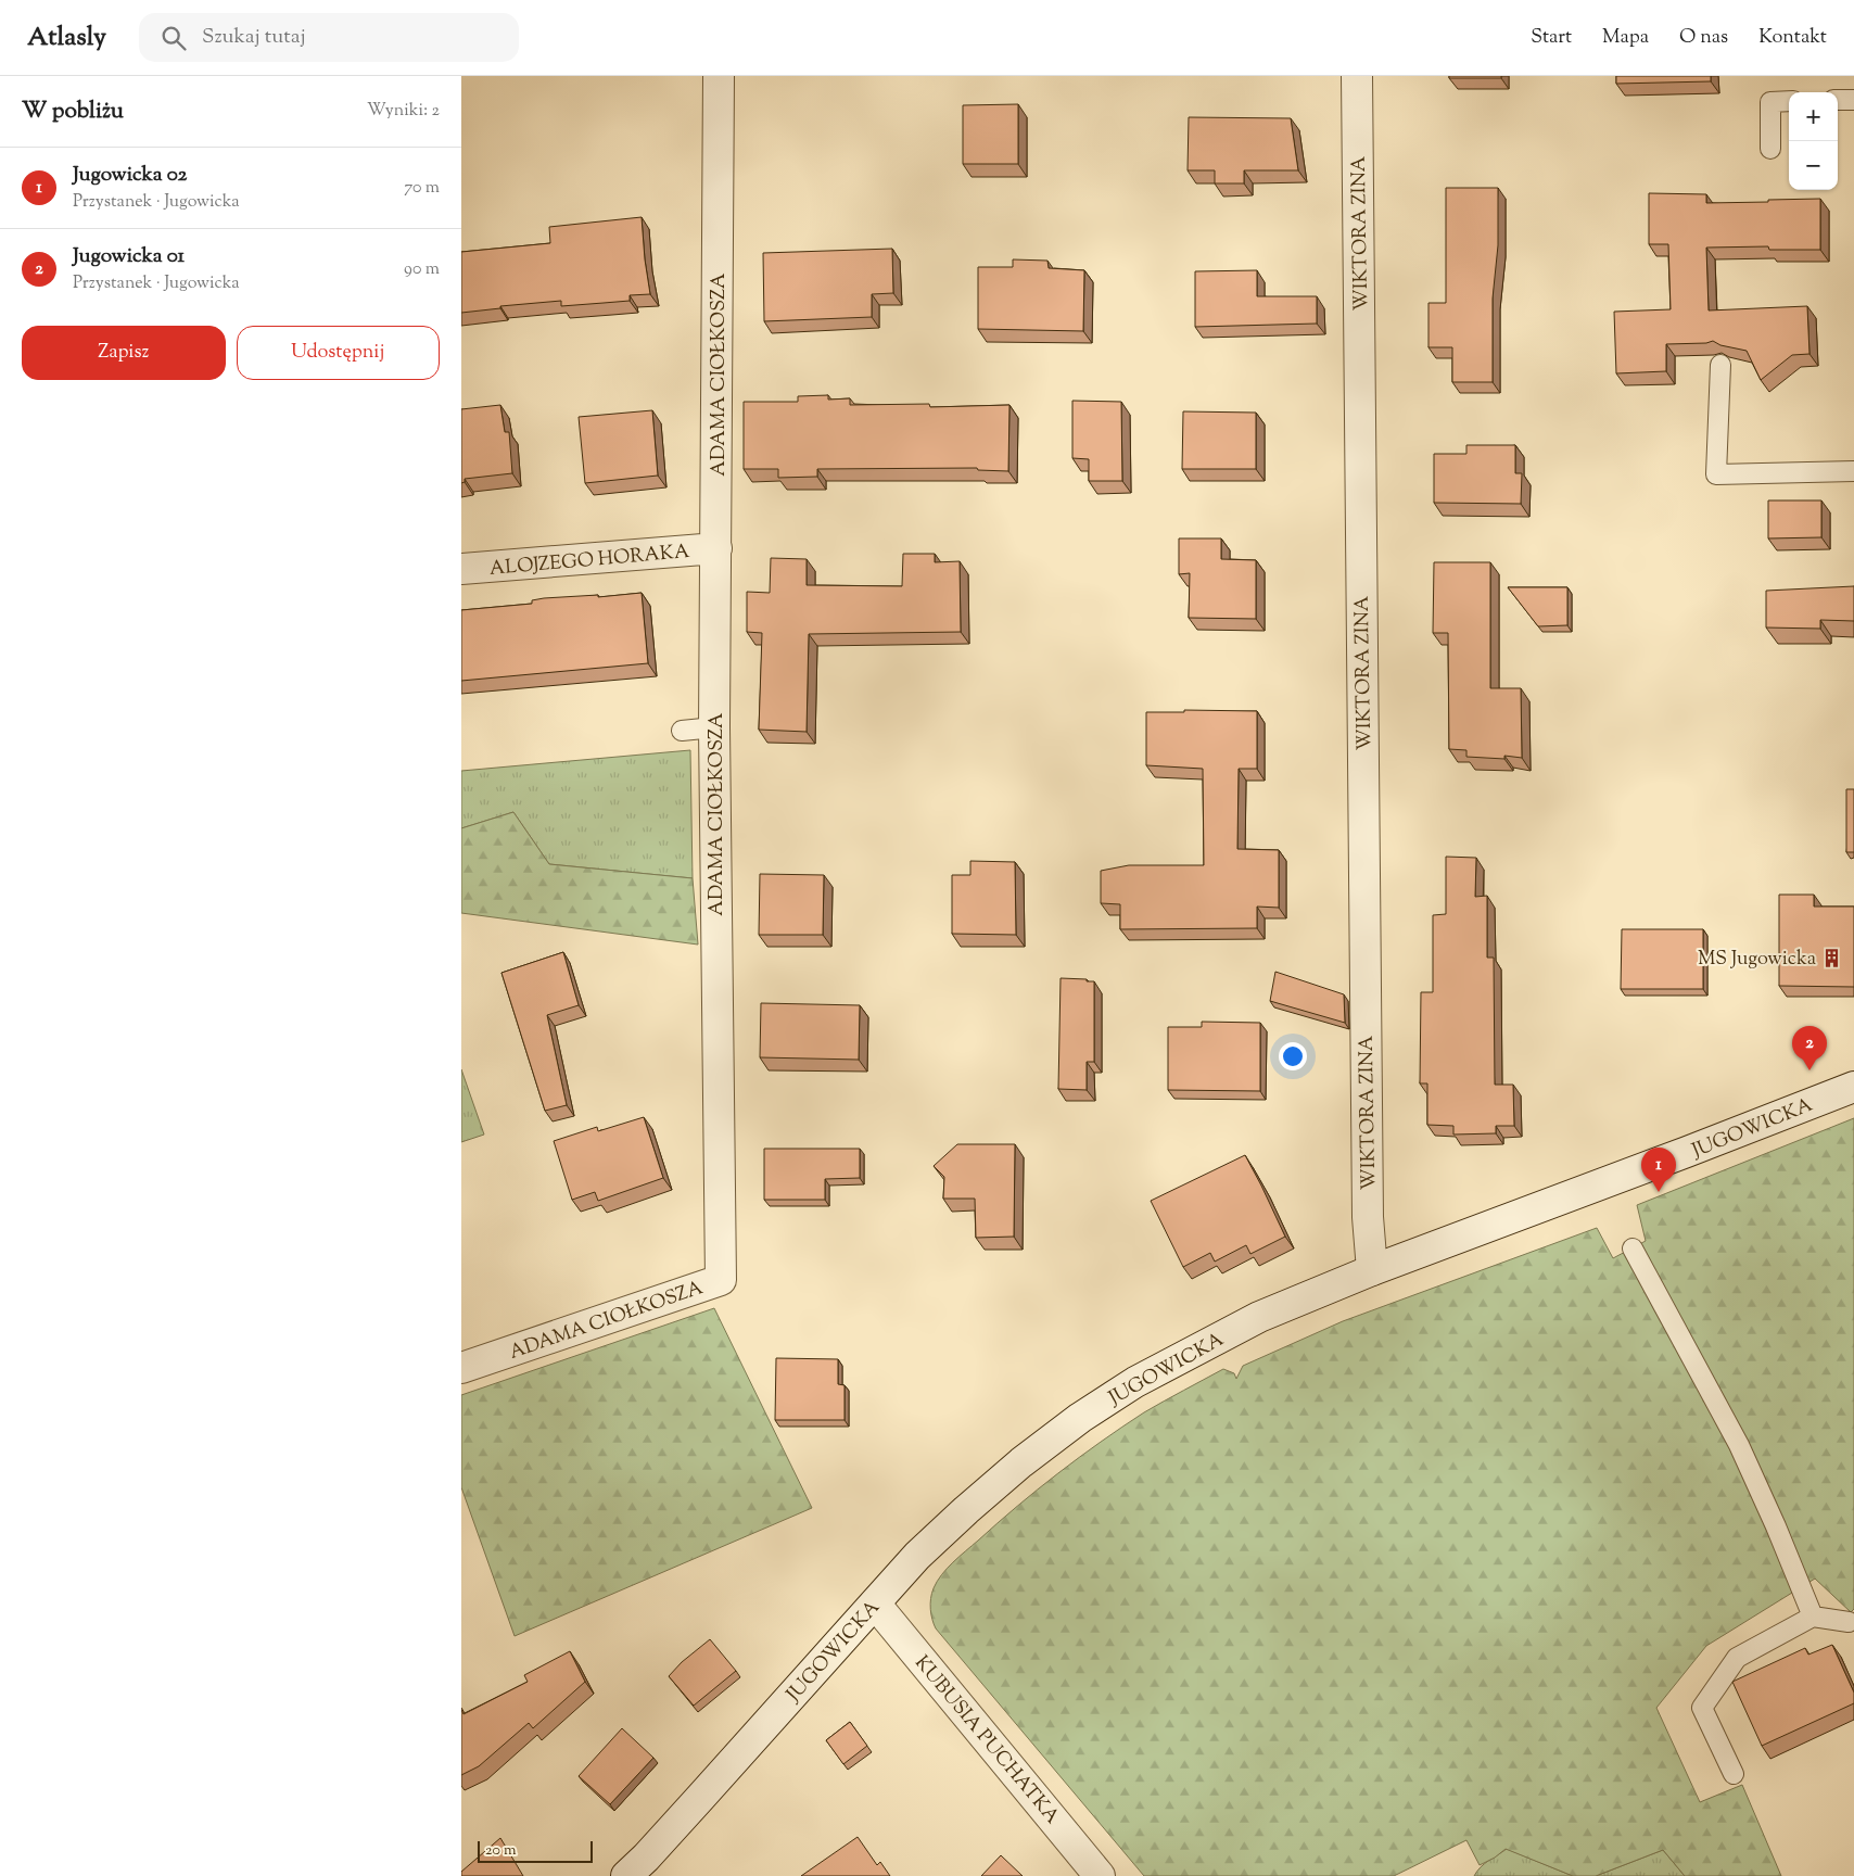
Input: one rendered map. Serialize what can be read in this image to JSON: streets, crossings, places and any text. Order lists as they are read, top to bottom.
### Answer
{
  "streets": {
    "street": [
      "WIKTORA ZINA",
      "ADAMA CIOŁKOSZA",
      "ALOJZEGO HORAKA",
      "JUGOWICKA",
      "KUBUSIA PUCHATKA"
    ]
  },
  "crossings": [
    ["WIKTORA ZINA", "JUGOWICKA"],
    ["ADAMA CIOŁKOSZA", "ALOJZEGO HORAKA"],
    ["JUGOWICKA", "KUBUSIA PUCHATKA"]
  ],
  "places": {
    "building": ["MS Jugowicka"]
  },
  "scale_bar": "20 m",
  "page": {
    "header": "Atlasly",
    "search": "Szukaj tutaj",
    "nav": [
      "Start",
      "Mapa",
      "O nas",
      "Kontakt"
    ],
    "heading": ["W pobliżu", "Wyniki: 2"],
    "map_buttons": ["+", "−"],
    "list": [
      {
        "mark": "1",
        "name": "Jugowicka 02",
        "note": "Przystanek · Jugowicka",
        "value": "70 m"
      },
      {
        "mark": "2",
        "name": "Jugowicka 01",
        "note": "Przystanek · Jugowicka",
        "value": "90 m"
      }
    ],
    "buttons": ["Zapisz", "Udostępnij"],
    "pins": ["2", "1"],
    "scale": "20 m"
  }
}
